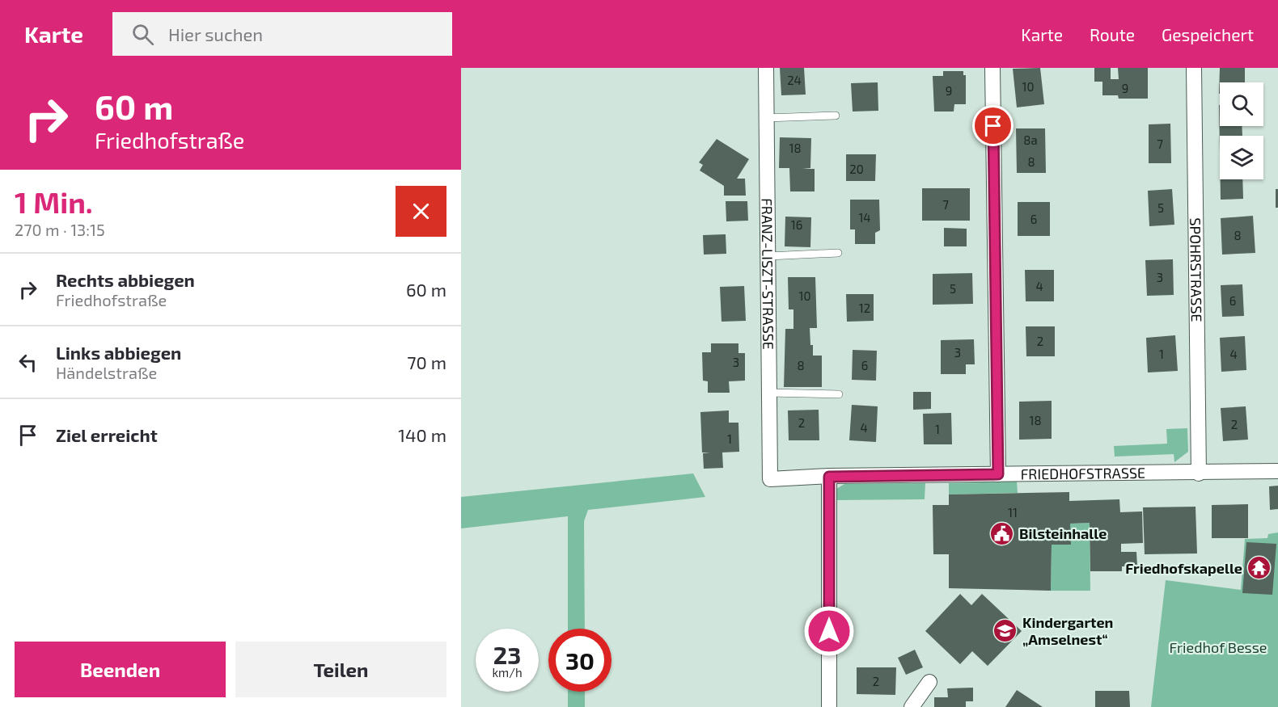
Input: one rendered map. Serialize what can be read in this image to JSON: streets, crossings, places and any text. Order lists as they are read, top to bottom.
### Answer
{
  "streets": {
    "street": ["SPOHRSTRASSE", "FRANZ-LISZT-STRASSE", "FRIEDHOFSTRASSE"]
  },
  "crossings": [
    ["SPOHRSTRASSE", "FRIEDHOFSTRASSE"],
    ["FRANZ-LISZT-STRASSE", "FRIEDHOFSTRASSE"]
  ],
  "parks": ["Friedhof Besse"],
  "places": {
    "public building": ["Bilsteinhalle"],
    "temple": ["Friedhofskapelle"],
    "school or university": ["Kindergarten „Amselnest“"]
  },
  "house_numbers": [
    "24",
    "10",
    "9",
    "9",
    "8a",
    "7",
    "18",
    "8",
    "20",
    "7",
    "5",
    "14",
    "6",
    "16",
    "8",
    "3",
    "4",
    "5",
    "10",
    "6",
    "12",
    "2",
    "3",
    "1",
    "4",
    "3",
    "8",
    "6",
    "18",
    "2",
    "2",
    "4",
    "1",
    "1",
    "11",
    "2"
  ],
  "page": {
    "header": "Karte",
    "search": "Hier suchen",
    "nav": ["Karte", "Route", "Gespeichert"],
    "turn": ["60 m", "Friedhofstraße"],
    "heading": ["1 Min.", "270 m · 13:15"],
    "list": [
      {
        "name": "Rechts abbiegen",
        "note": "Friedhofstraße",
        "value": "60 m"
      },
      {
        "name": "Links abbiegen",
        "note": "Händelstraße",
        "value": "70 m"
      },
      {
        "name": "Ziel erreicht",
        "value": "140 m"
      }
    ],
    "speed": "23 km/h",
    "limit": "30",
    "buttons": ["Beenden", "Teilen"]
  }
}
